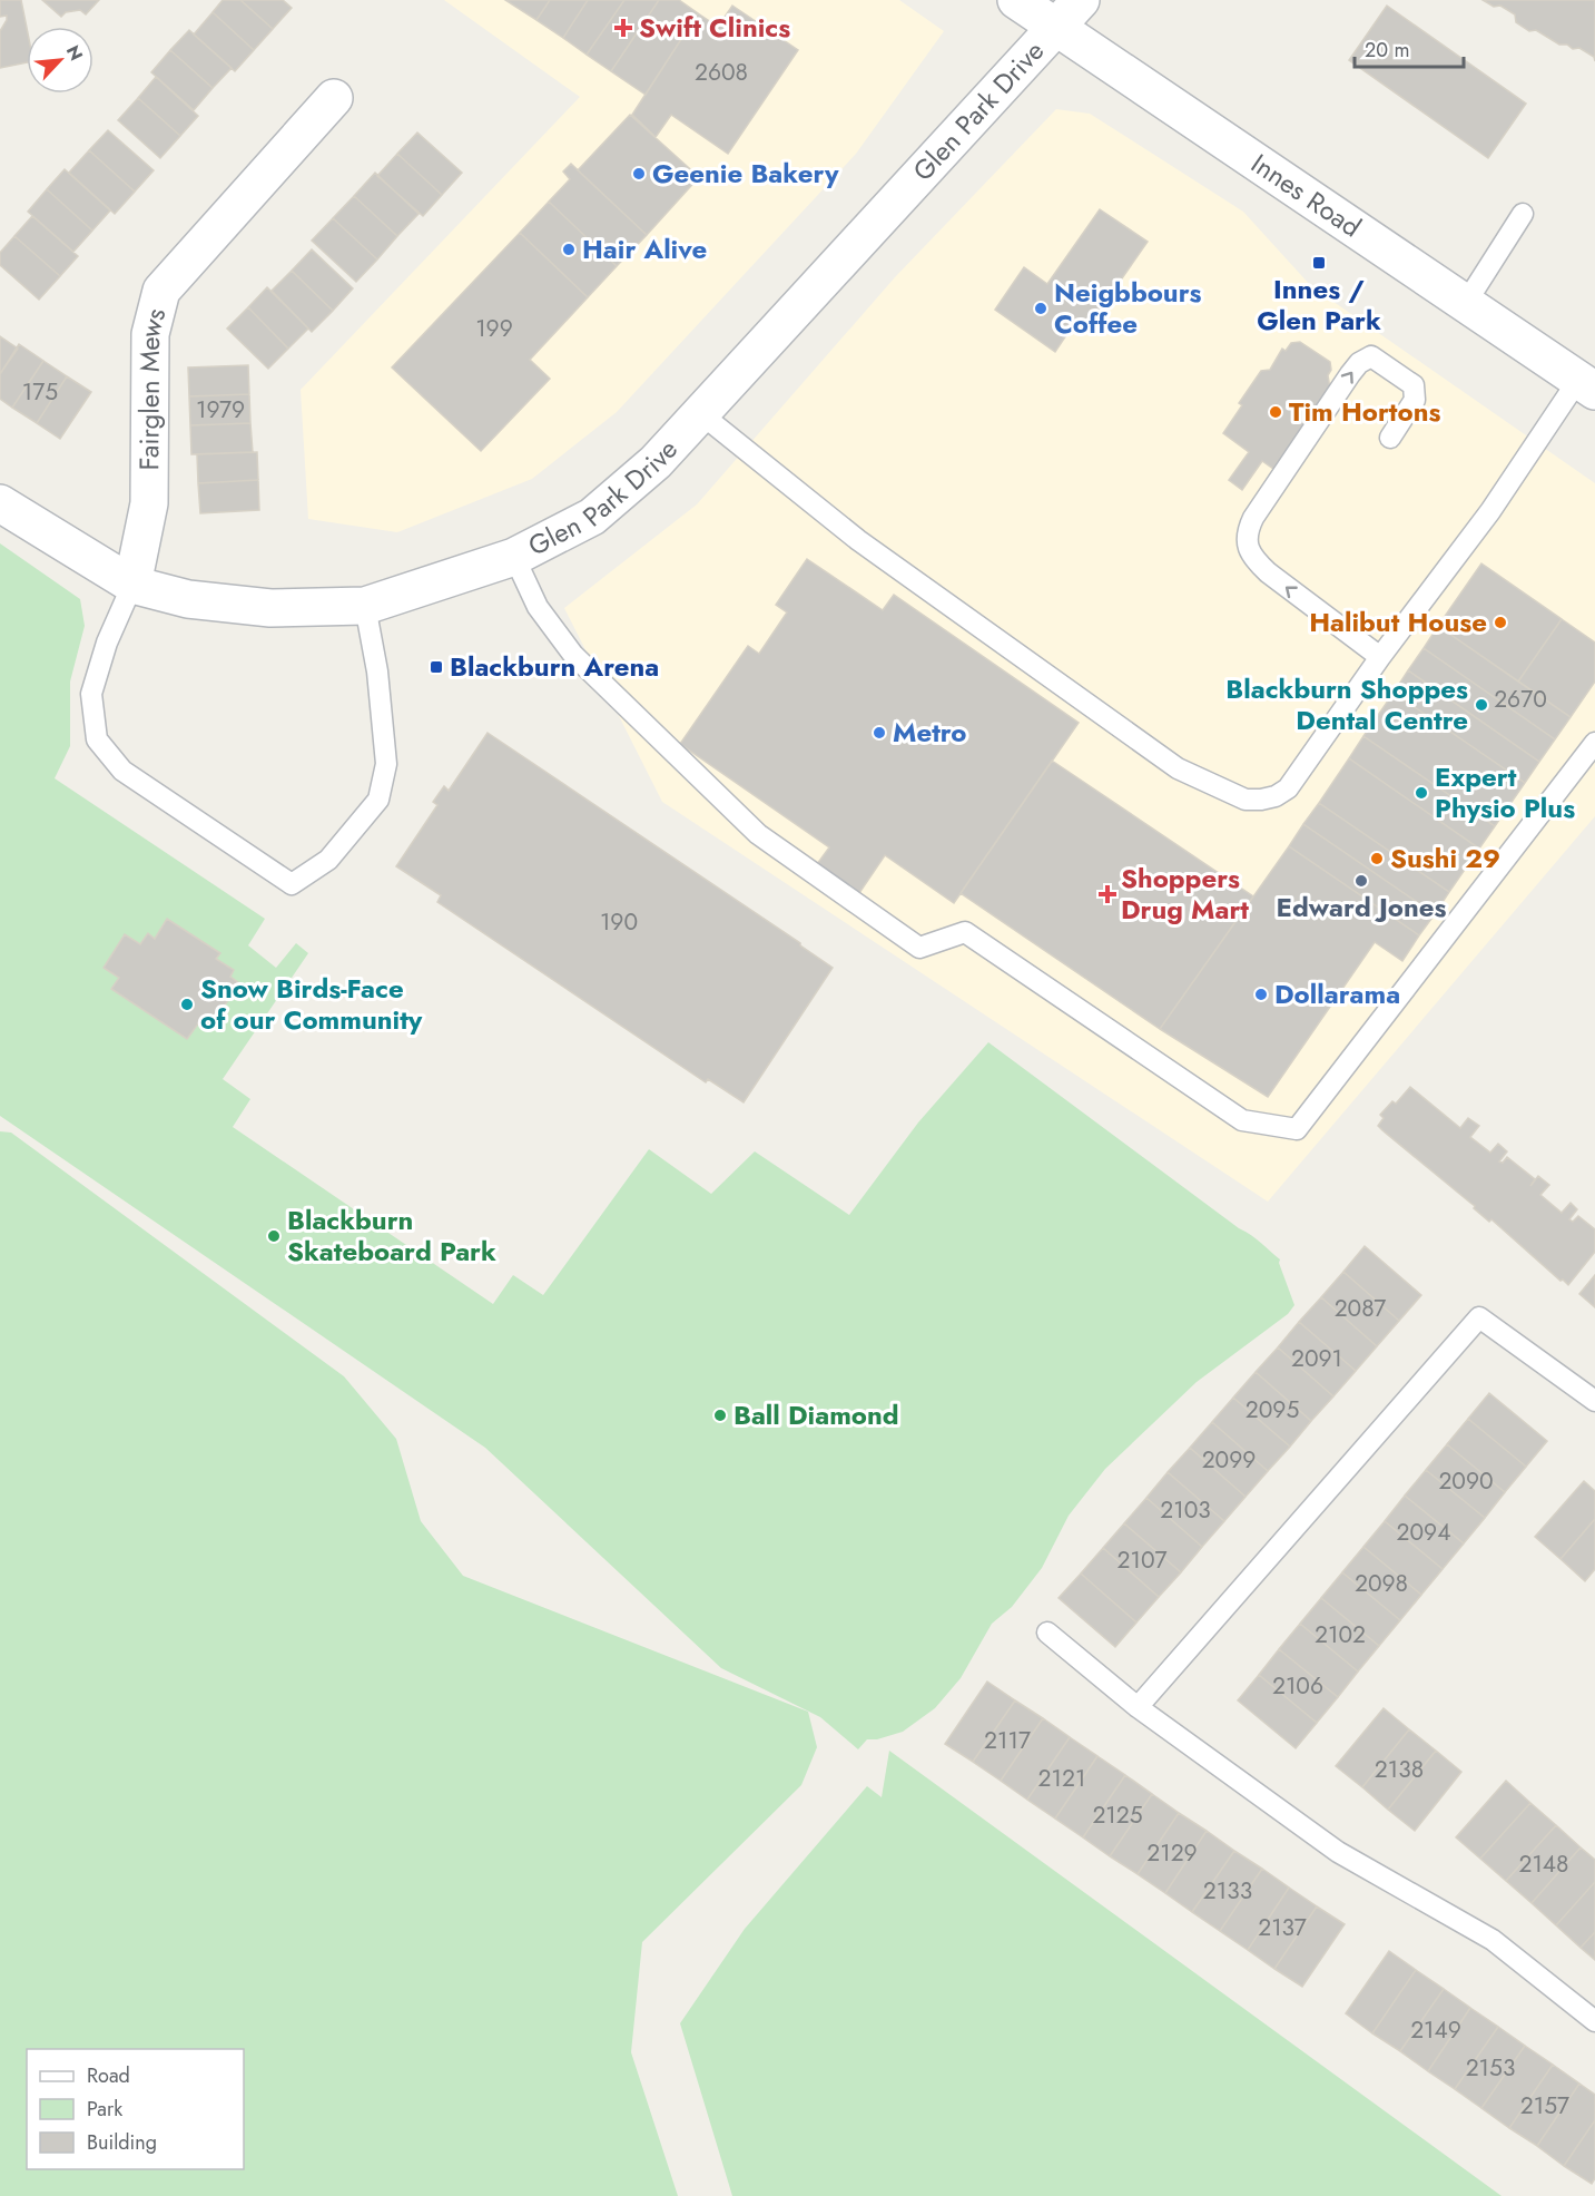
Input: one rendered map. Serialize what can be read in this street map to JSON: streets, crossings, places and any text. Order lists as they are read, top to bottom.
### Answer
{
  "streets": {
    "street": ["Glen Park Drive", "Innes Road", "Fairglen Mews"]
  },
  "crossings": [
    ["Glen Park Drive", "Innes Road"],
    ["Glen Park Drive", "Fairglen Mews"]
  ],
  "places": {
    "health": ["Swift Clinics", "Shoppers Drug Mart"],
    "other": [
      "Geenie Bakery",
      "Hair Alive",
      "Neigbbours Coffee",
      "Tim Hortons",
      "Halibut House",
      "Blackburn Shoppes Dental Centre",
      "Metro",
      "Expert Physio Plus",
      "Sushi 29",
      "Edward Jones",
      "Dollarama",
      "Snow Birds-Face of our Community",
      "Blackburn Skateboard Park",
      "Ball Diamond"
    ],
    "transit": ["Innes / Glen Park", "Blackburn Arena"]
  },
  "house_numbers": [
    "2608",
    "199",
    "175",
    "1979",
    "2670",
    "190",
    "2087",
    "2091",
    "2095",
    "2099",
    "2090",
    "2103",
    "2094",
    "2107",
    "2098",
    "2102",
    "2106",
    "2117",
    "2138",
    "2121",
    "2125",
    "2129",
    "2148",
    "2133",
    "2137",
    "2149",
    "2153",
    "2157"
  ],
  "legend": ["Road", "Park", "Building"],
  "scale_bar": "20 m",
  "north": "top right"
}
